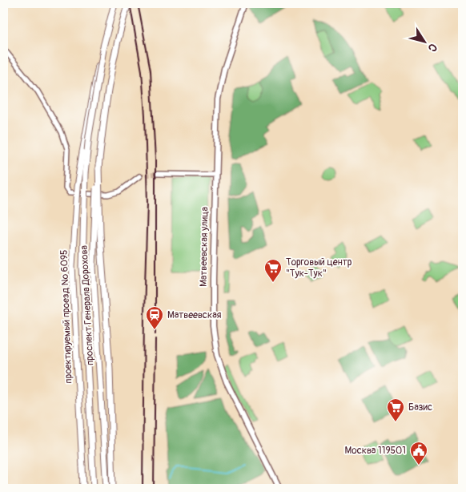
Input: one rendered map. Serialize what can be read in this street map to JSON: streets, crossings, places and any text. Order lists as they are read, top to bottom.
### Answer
{
  "streets": {
    "main road": ["проспект Генерала Дорохова", "проектируемый проезд № 6095"],
    "street": ["Матвеевская улица"]
  },
  "crossings": [
    ["проспект Генерала Дорохова", "проектируемый проезд № 6095"]
  ],
  "places": {
    "supermarket": ["Торговый центр \"Тук-Тук\"", "Базис"],
    "station": ["Матвеевская"],
    "public building": ["Москва 119501"]
  },
  "north": "bottom right"
}
